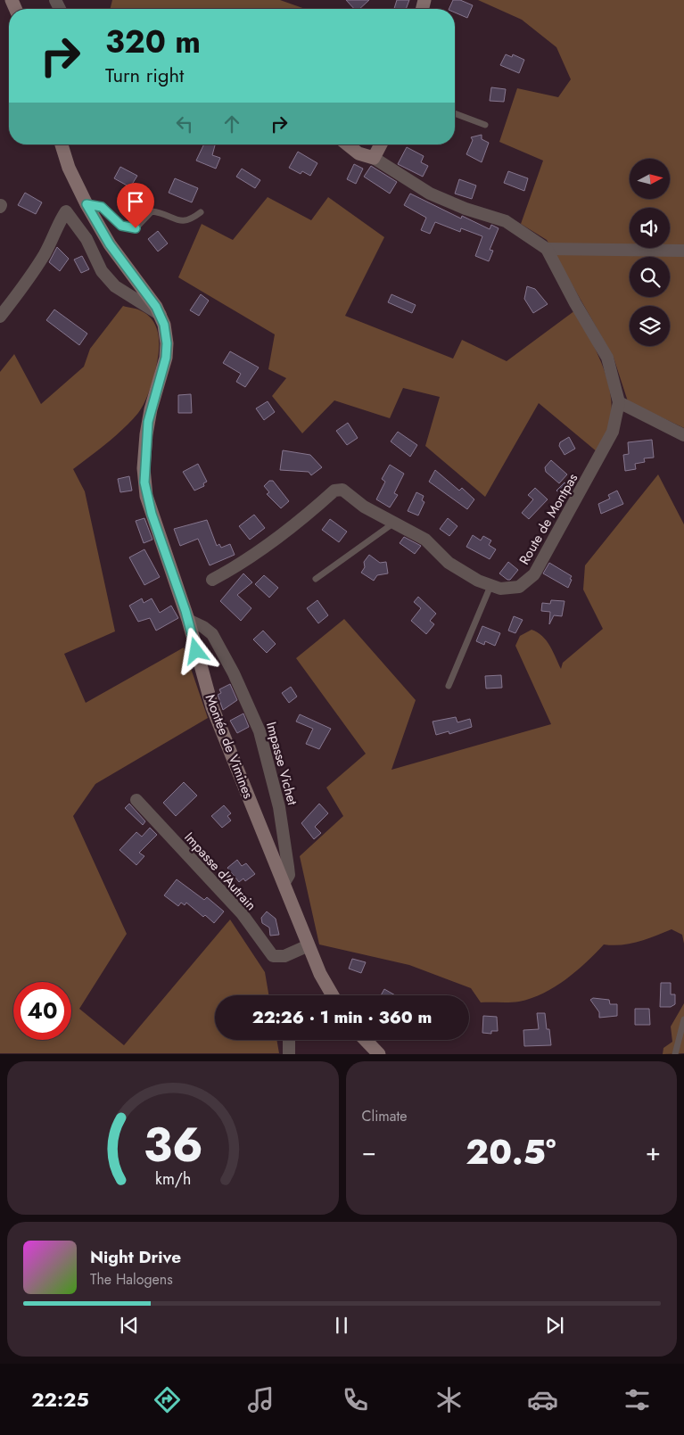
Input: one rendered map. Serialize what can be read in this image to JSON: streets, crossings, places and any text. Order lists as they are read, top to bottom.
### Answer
{
  "streets": {
    "street": [
      "Route de Montpas",
      "Montée de Vimines",
      "Impasse Vichet",
      "Impasse d'Autrain"
    ]
  },
  "crossings": [
    ["Montée de Vimines", "Impasse Vichet"],
    ["Montée de Vimines", "Impasse d'Autrain"]
  ],
  "north": "right",
  "page": {
    "turn": ["320 m", "Turn right"],
    "limit": "40",
    "trip": "22:26 · 1 min · 360 m",
    "tile": "Climate",
    "heat": ["−", "20.5°", "+"],
    "song": ["Night Drive", "The Halogens"],
    "tabs": "22:25",
    "gauge": ["36", "km/h"]
  }
}
